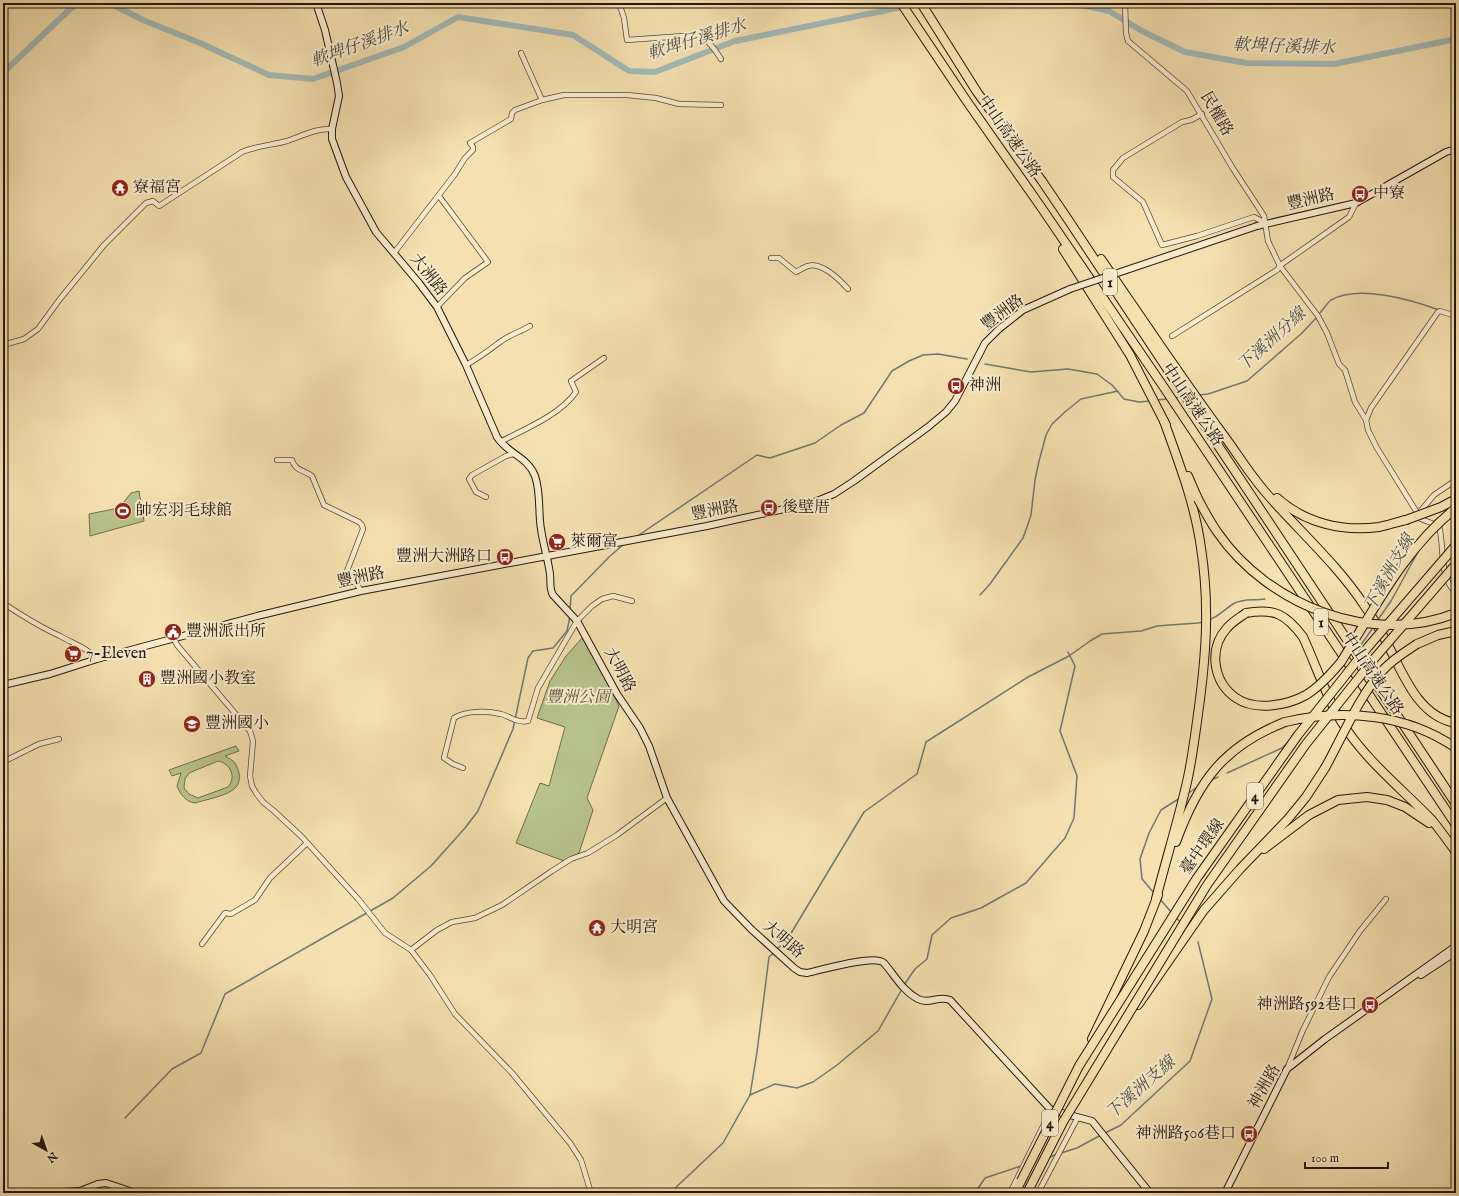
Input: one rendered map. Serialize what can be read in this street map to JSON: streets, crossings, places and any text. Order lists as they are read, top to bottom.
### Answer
{
  "streets": {
    "highway": [
      "中山高速公路",
      "1",
      "4",
      "臺中環線"
    ],
    "street": [
      "民權路",
      "豐洲路",
      "大洲路",
      "大明路",
      "神洲路"
    ]
  },
  "crossings": [
    ["民權路", "豐洲路"],
    ["豐洲路", "大洲路"],
    ["豐洲路", "大明路"],
    ["大洲路", "大明路"]
  ],
  "water": ["軟埤仔溪排水", "下溪洲分線", "下溪洲支線"],
  "parks": ["豐洲公園"],
  "places": {
    "temple": ["寮福宮", "大明宮"],
    "bus stop": [
      "中寮",
      "神洲",
      "後壁厝",
      "豐洲大洲路口",
      "神洲路592巷口",
      "神洲路506巷口"
    ],
    "sports": ["帥宏羽毛球館"],
    "supermarket": ["萊爾富", "7-Eleven"],
    "public building": ["豐洲派出所"],
    "building": ["豐洲國小教室"],
    "school or university": ["豐洲國小"]
  },
  "scale_bar": "100 m",
  "north": "bottom right"
}
